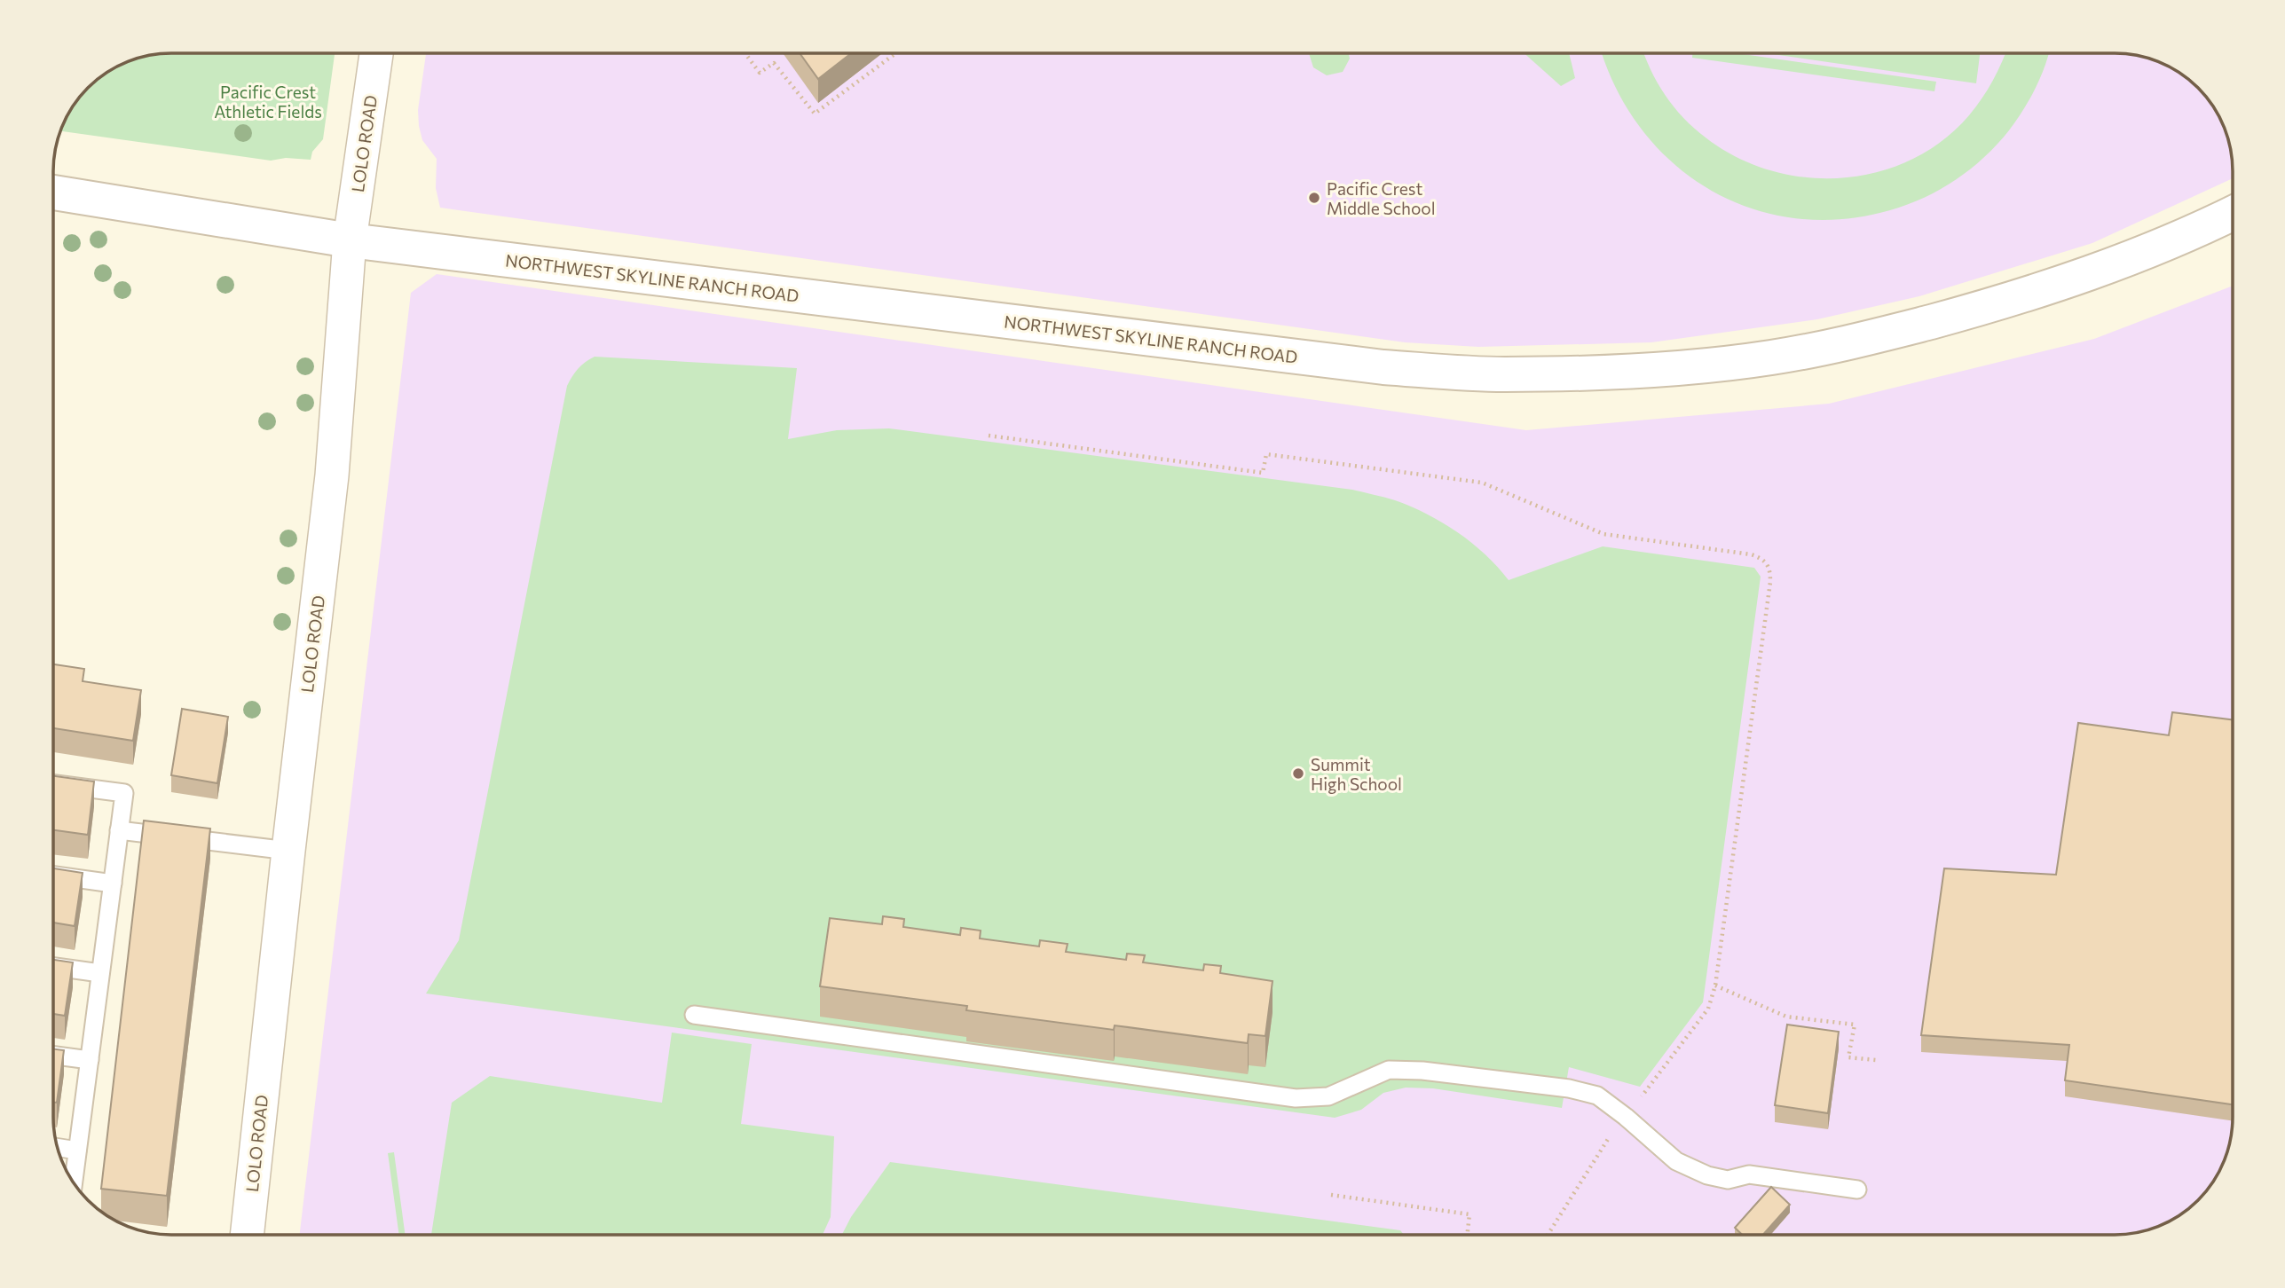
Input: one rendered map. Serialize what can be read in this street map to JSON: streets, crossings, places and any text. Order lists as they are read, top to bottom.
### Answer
{
  "streets": {
    "street": ["LOLO ROAD", "NORTHWEST SKYLINE RANCH ROAD"]
  },
  "crossings": [
    ["LOLO ROAD", "NORTHWEST SKYLINE RANCH ROAD"]
  ],
  "parks": ["Pacific Crest Athletic Fields"],
  "places": ["Pacific Crest Middle School", "Summit High School"]
}
